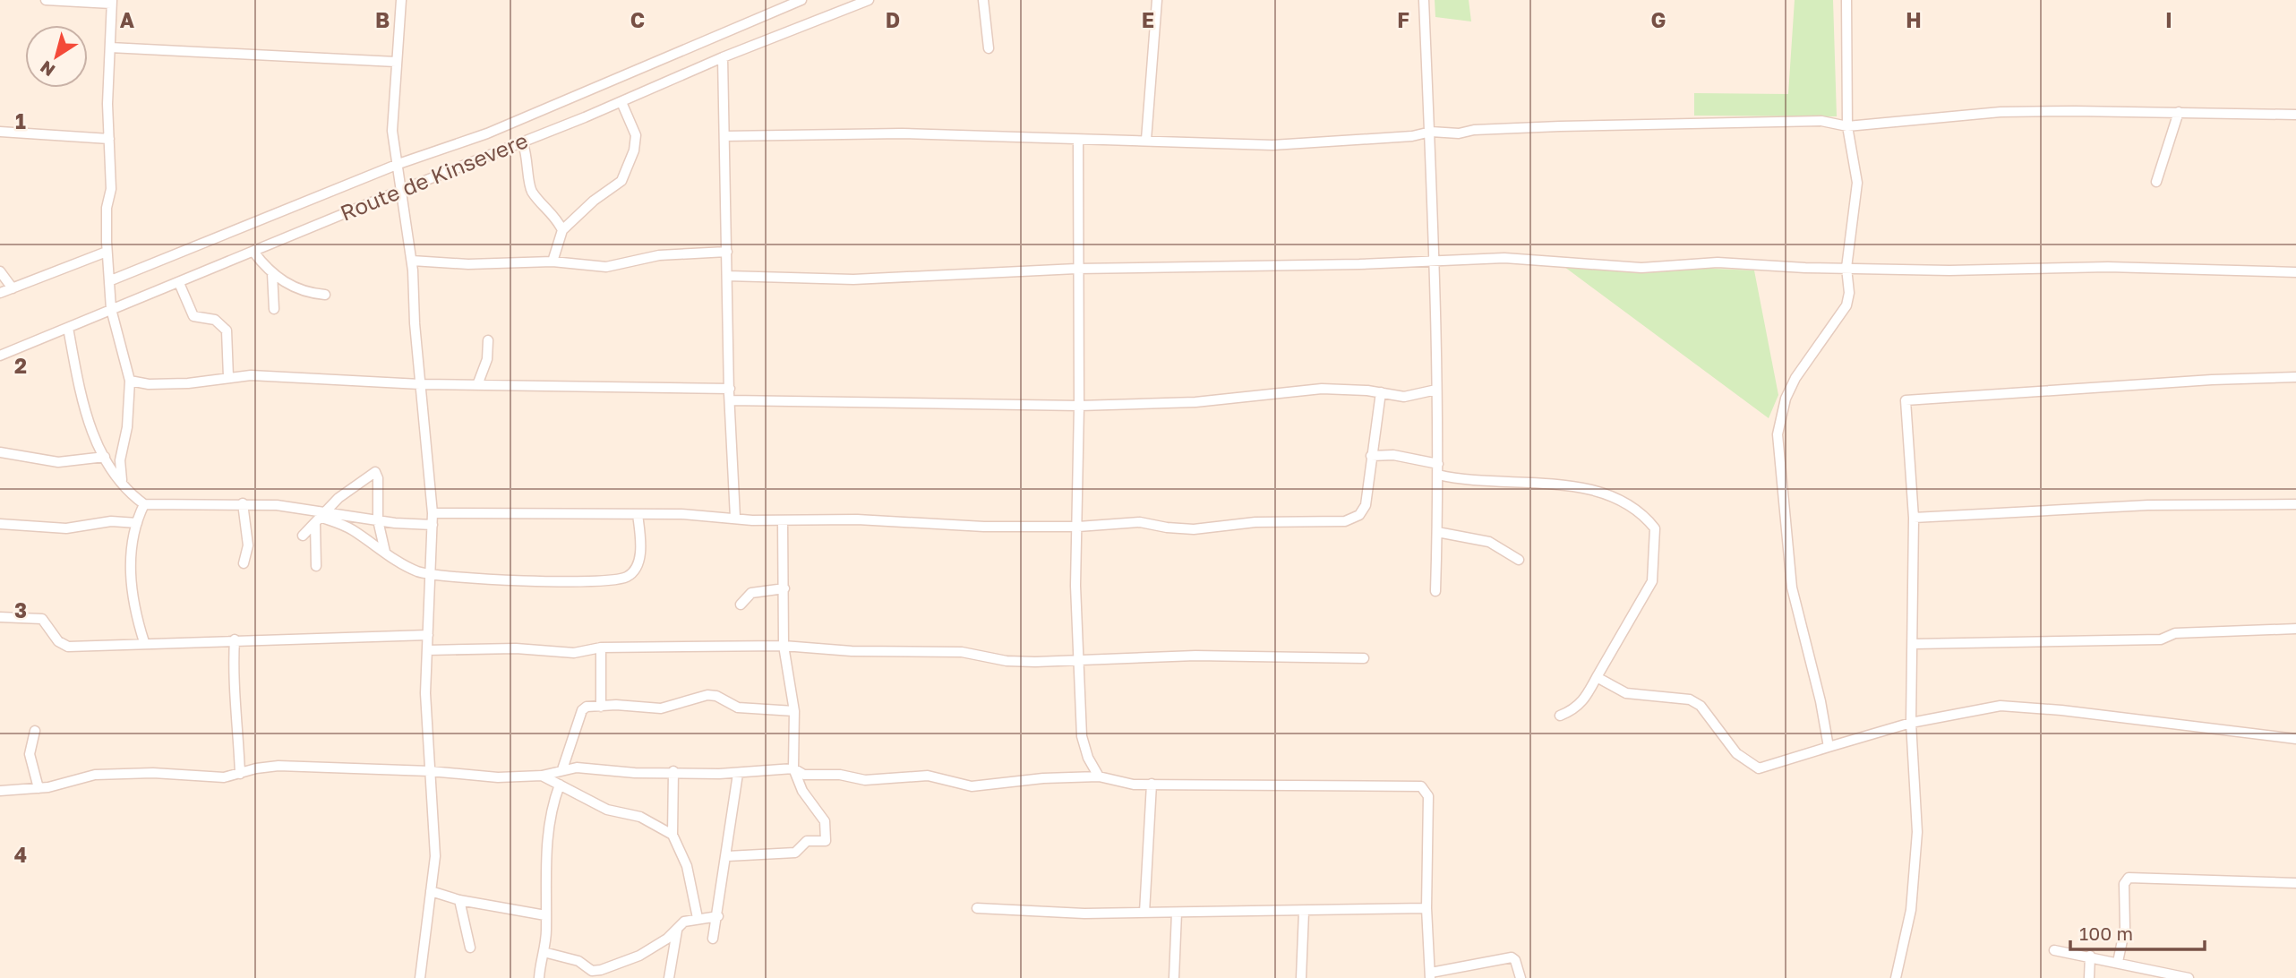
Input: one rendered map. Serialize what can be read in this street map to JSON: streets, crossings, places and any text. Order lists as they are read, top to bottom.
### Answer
{
  "streets": {
    "street": ["Route de Kinsevere"]
  },
  "scale_bar": "100 m",
  "north": "bottom left",
  "grid": {
    "columns": [
      "A",
      "B",
      "C",
      "D",
      "E",
      "F",
      "G",
      "H",
      "I"
    ],
    "rows": [
      "1",
      "2",
      "3",
      "4"
    ]
  }
}
